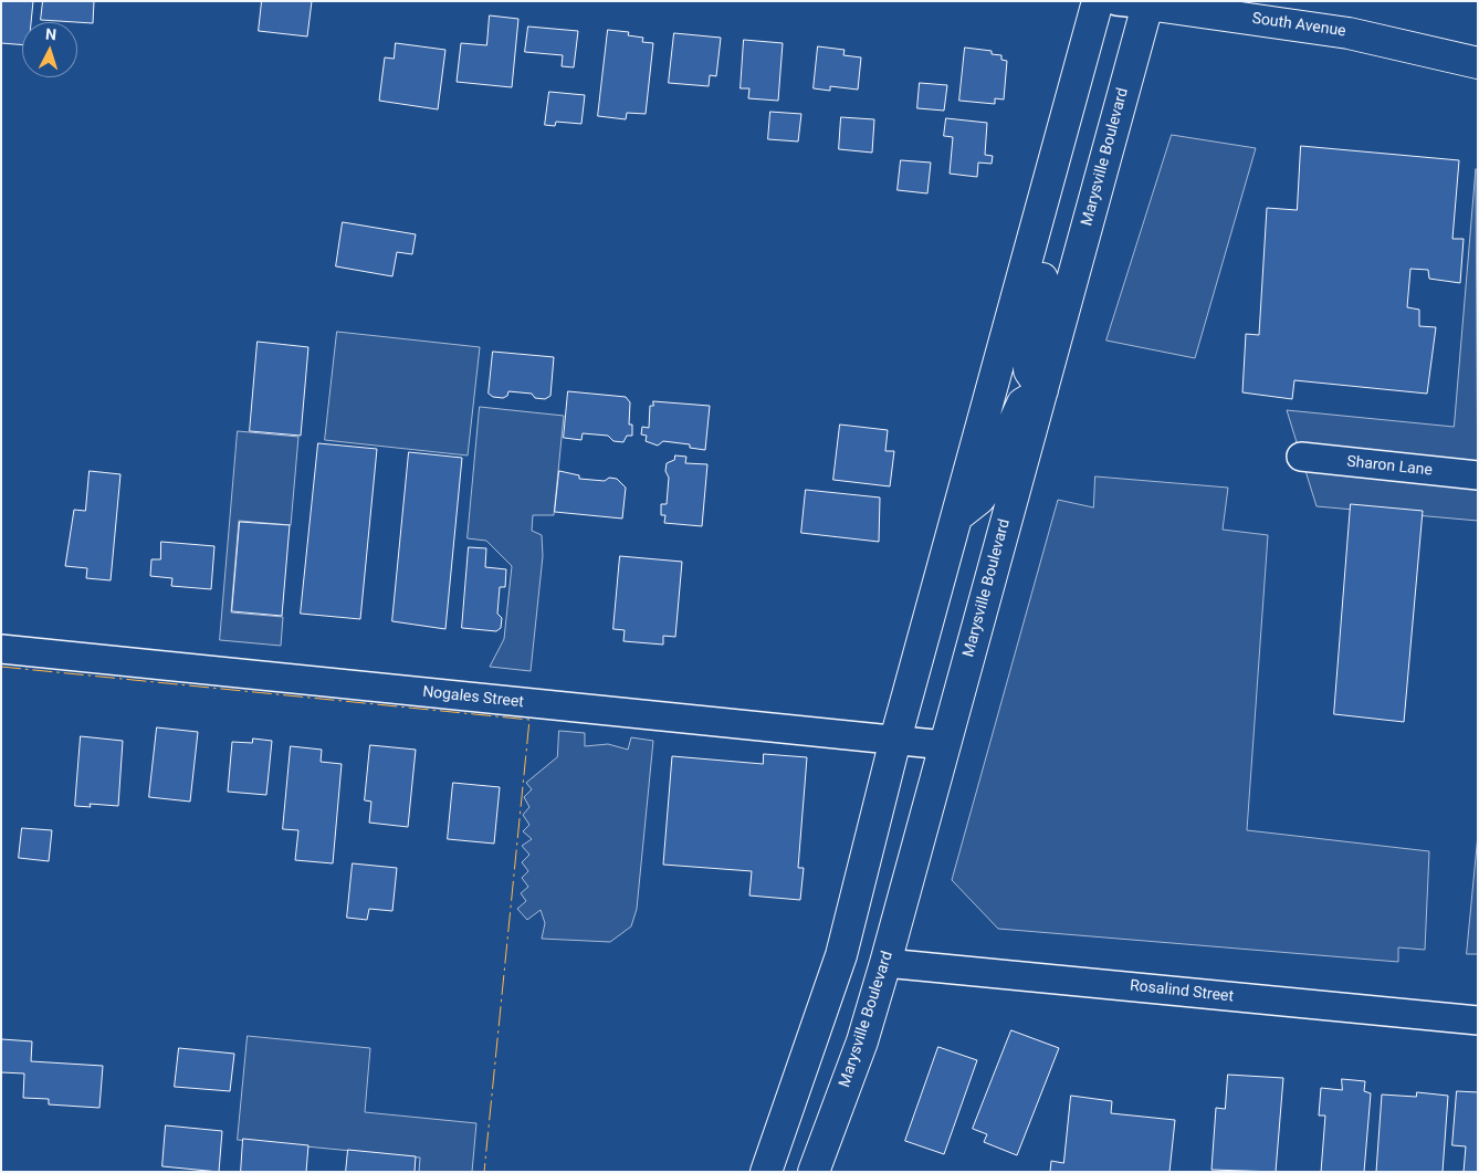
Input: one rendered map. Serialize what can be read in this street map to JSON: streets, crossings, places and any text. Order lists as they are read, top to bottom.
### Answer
{
  "streets": {
    "main road": ["South Avenue", "Marysville Boulevard"],
    "street": ["Sharon Lane", "Nogales Street", "Rosalind Street"]
  },
  "crossings": [
    ["South Avenue", "Marysville Boulevard"],
    ["Marysville Boulevard", "Nogales Street"],
    ["Marysville Boulevard", "Rosalind Street"]
  ],
  "north": "top"
}
